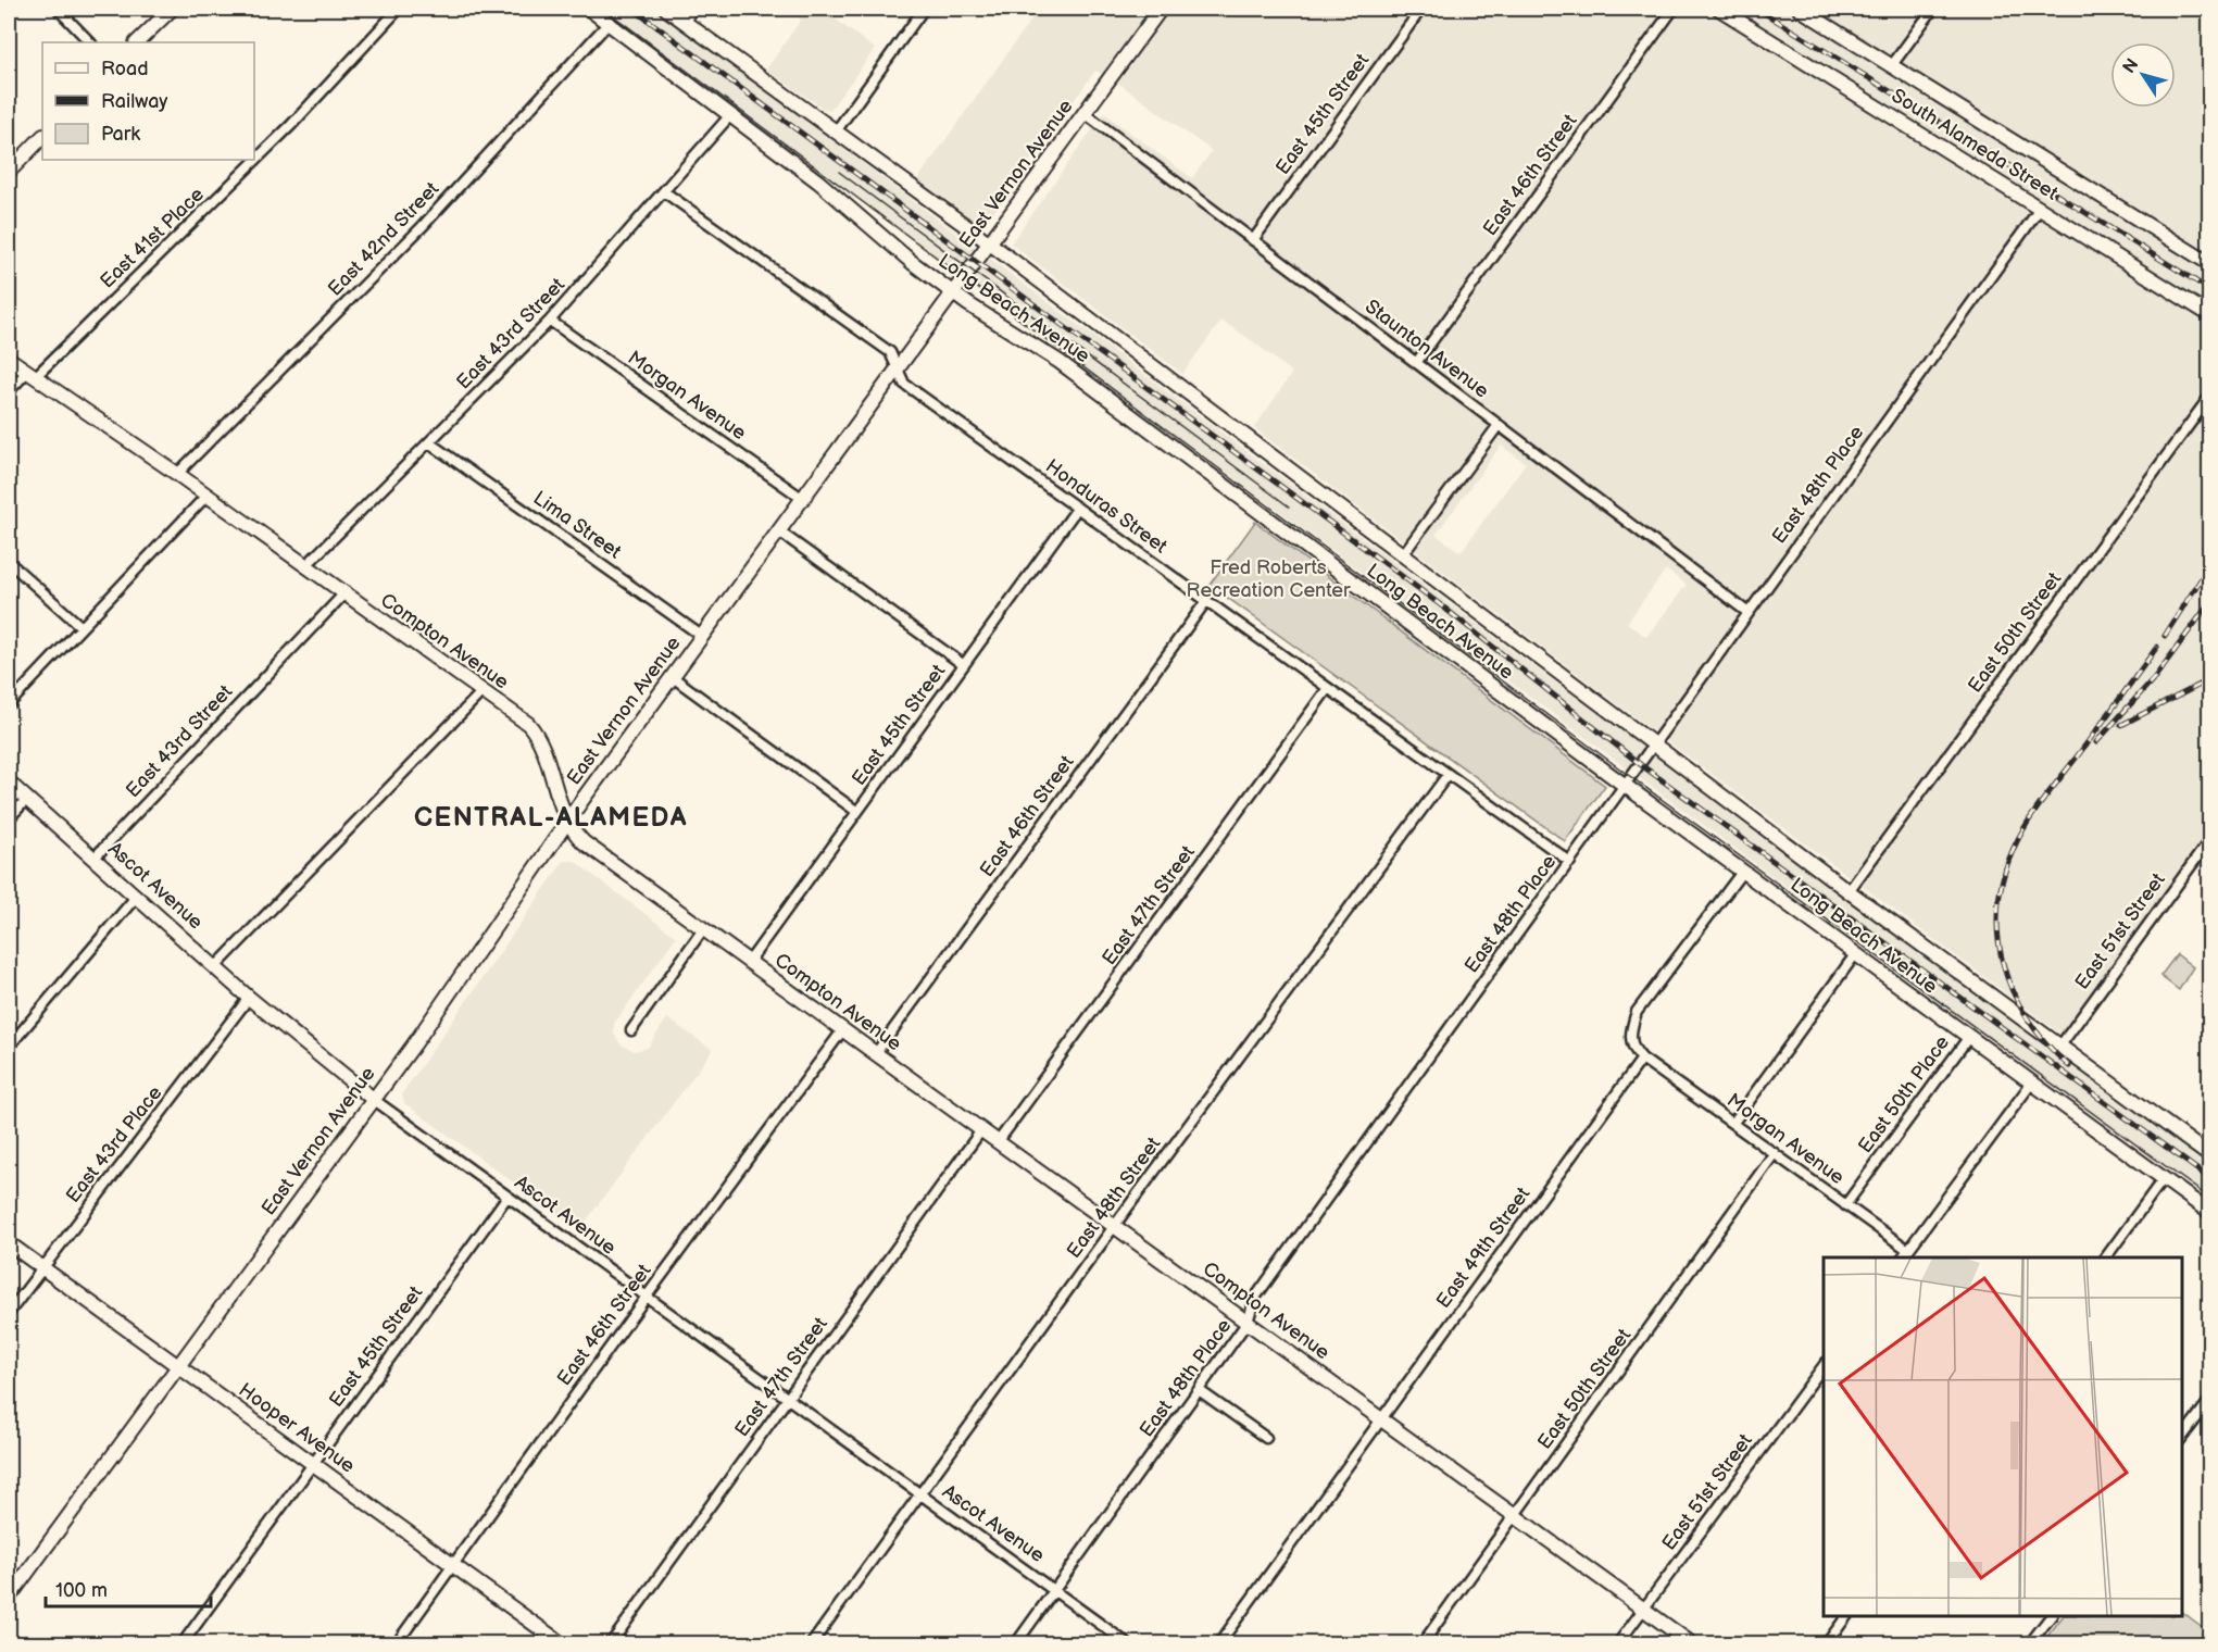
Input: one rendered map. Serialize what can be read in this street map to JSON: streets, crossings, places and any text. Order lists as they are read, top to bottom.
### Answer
{
  "streets": {
    "street": [
      "East 45th Street",
      "South Alameda Street",
      "East Vernon Avenue",
      "East 46th Street",
      "East 41st Place",
      "East 42nd Street",
      "Long Beach Avenue",
      "East 43rd Street",
      "Staunton Avenue",
      "Morgan Avenue",
      "East 48th Place",
      "Honduras Street",
      "Lima Street",
      "East 50th Street",
      "Compton Avenue",
      "Ascot Avenue",
      "East 47th Street",
      "East 51st Street",
      "East 50th Place",
      "East 43rd Place",
      "East 48th Street",
      "East 49th Street",
      "Hooper Avenue"
    ]
  },
  "crossings": [
    ["East 45th Street", "Staunton Avenue"],
    ["East 45th Street", "Honduras Street"],
    ["East 45th Street", "Compton Avenue"],
    ["East 45th Street", "Ascot Avenue"],
    ["East 45th Street", "Hooper Avenue"],
    ["South Alameda Street", "East 48th Place"],
    ["East Vernon Avenue", "Long Beach Avenue"],
    ["East Vernon Avenue", "Staunton Avenue"],
    ["East Vernon Avenue", "Morgan Avenue"],
    ["East Vernon Avenue", "Honduras Street"],
    ["East Vernon Avenue", "Lima Street"],
    ["East Vernon Avenue", "Compton Avenue"],
    ["East Vernon Avenue", "Ascot Avenue"],
    ["East Vernon Avenue", "Hooper Avenue"],
    ["East 46th Street", "Staunton Avenue"],
    ["East 46th Street", "Honduras Street"],
    ["East 46th Street", "Compton Avenue"],
    ["East 46th Street", "Ascot Avenue"],
    ["East 46th Street", "Hooper Avenue"],
    ["East 41st Place", "Compton Avenue"],
    ["East 42nd Street", "Long Beach Avenue"],
    ["East 42nd Street", "Compton Avenue"],
    ["Long Beach Avenue", "East 43rd Street"],
    ["Long Beach Avenue", "East 48th Place"],
    ["Long Beach Avenue", "East 50th Street"],
    ["Long Beach Avenue", "East 51st Street"],
    ["Long Beach Avenue", "East 50th Place"],
    ["East 43rd Street", "Morgan Avenue"],
    ["East 43rd Street", "Honduras Street"],
    ["East 43rd Street", "Lima Street"],
    ["East 43rd Street", "Compton Avenue"],
    ["East 43rd Street", "Ascot Avenue"],
    ["Staunton Avenue", "East 48th Place"],
    ["Morgan Avenue", "East 50th Street"],
    ["Morgan Avenue", "East 50th Place"],
    ["Morgan Avenue", "East 49th Street"],
    ["East 48th Place", "Honduras Street"],
    ["East 48th Place", "Compton Avenue"],
    ["East 48th Place", "Ascot Avenue"],
    ["Honduras Street", "East 47th Street"],
    ["Honduras Street", "East 48th Street"],
    ["East 50th Street", "Compton Avenue"],
    ["Compton Avenue", "East 47th Street"],
    ["Compton Avenue", "East 51st Street"],
    ["Compton Avenue", "East 48th Street"],
    ["Compton Avenue", "East 49th Street"],
    ["Ascot Avenue", "East 47th Street"],
    ["Ascot Avenue", "East 43rd Place"],
    ["Ascot Avenue", "East 48th Street"],
    ["East 43rd Place", "Hooper Avenue"]
  ],
  "districts": ["CENTRAL-ALAMEDA"],
  "parks": ["Fred Roberts Recreation Center"],
  "legend": ["Road", "Railway", "Park"],
  "scale_bar": "100 m",
  "north": "top left"
}
